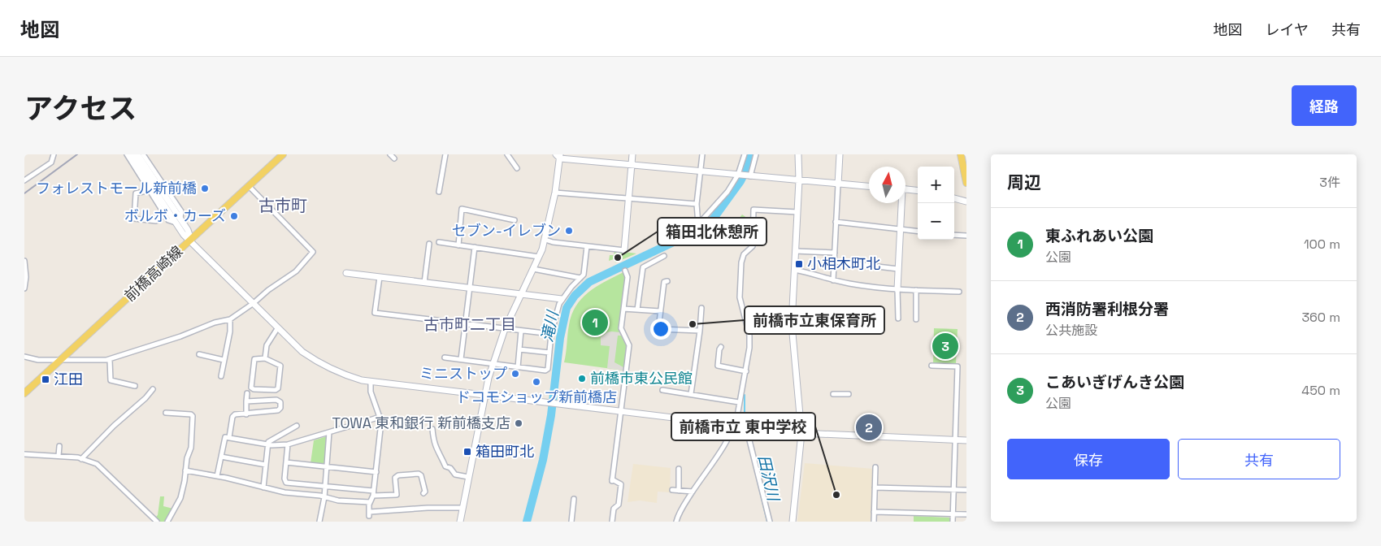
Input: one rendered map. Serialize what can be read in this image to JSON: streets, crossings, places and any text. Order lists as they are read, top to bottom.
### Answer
{
  "streets": {
    "main road": ["前橋高崎線"]
  },
  "districts": ["古市町", "古市町二丁目"],
  "water": ["滝川", "田沢川"],
  "places": {
    "other": [
      "フォレストモール新前橋",
      "ボルボ・カーズ",
      "セブン-イレブン",
      "箱田北休憩所",
      "前橋市立東保育所",
      "ミニストップ",
      "前橋市東公民館",
      "ドコモショップ新前橋店",
      "TOWA 東和銀行 新前橋支店",
      "前橋市立 東中学校"
    ],
    "transit": ["小相木町北", "江田", "箱田町北"]
  },
  "north": "top",
  "page": {
    "header": "地図",
    "nav": ["地図", "レイヤ", "共有"],
    "title": "アクセス",
    "buttons": [
      "経路",
      ["保存", "共有"]
    ],
    "heading": ["周辺", "3件"],
    "map_buttons": ["+", "−"],
    "list": [
      {
        "mark": "1",
        "name": "東ふれあい公園",
        "note": "公園",
        "value": "100 m"
      },
      {
        "mark": "2",
        "name": "西消防署利根分署",
        "note": "公共施設",
        "value": "360 m"
      },
      {
        "mark": "3",
        "name": "こあいぎげんき公園",
        "note": "公園",
        "value": "450 m"
      }
    ],
    "pins": ["1", "3", "2"]
  }
}
